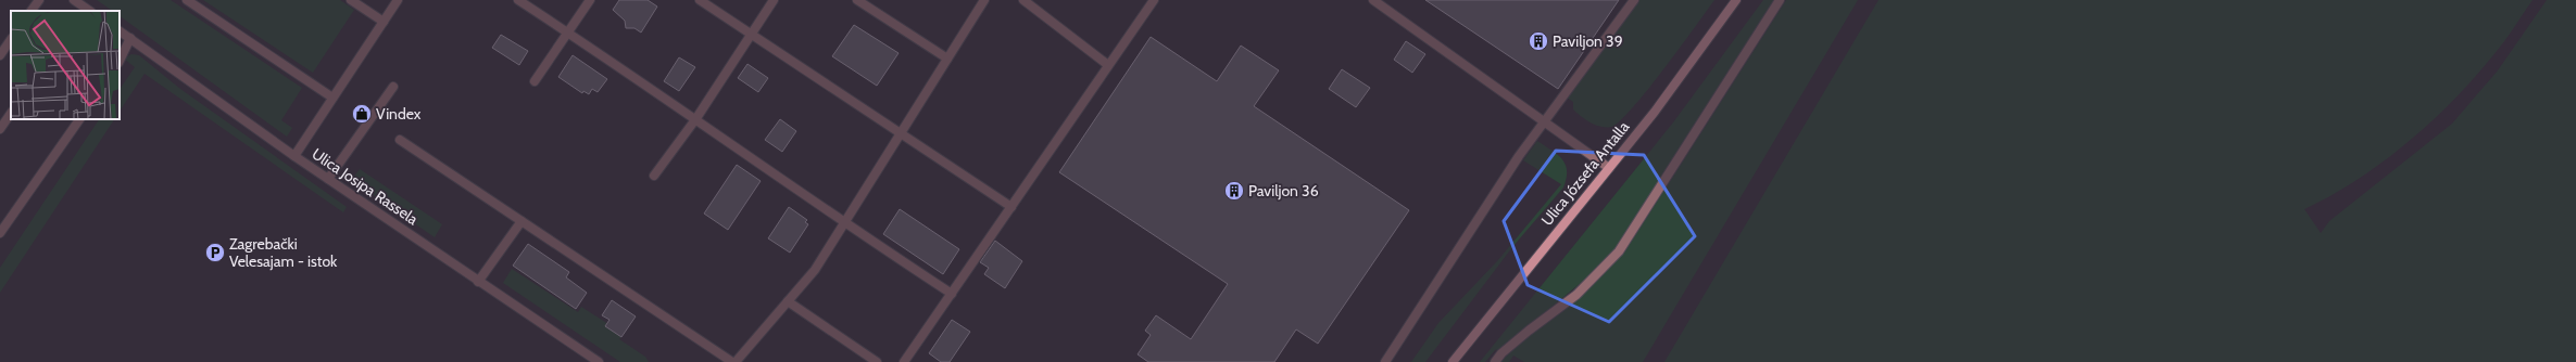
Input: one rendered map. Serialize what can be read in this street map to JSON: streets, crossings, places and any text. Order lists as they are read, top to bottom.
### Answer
{
  "streets": {
    "street": ["Ulica Józsefa Antalla", "Ulica Josipa Rassela"]
  },
  "places": {
    "building": ["Paviljon 39", "Paviljon 36"],
    "shop": ["Vindex"],
    "parking": ["Zagrebački Velesajam - istok"]
  }
}
